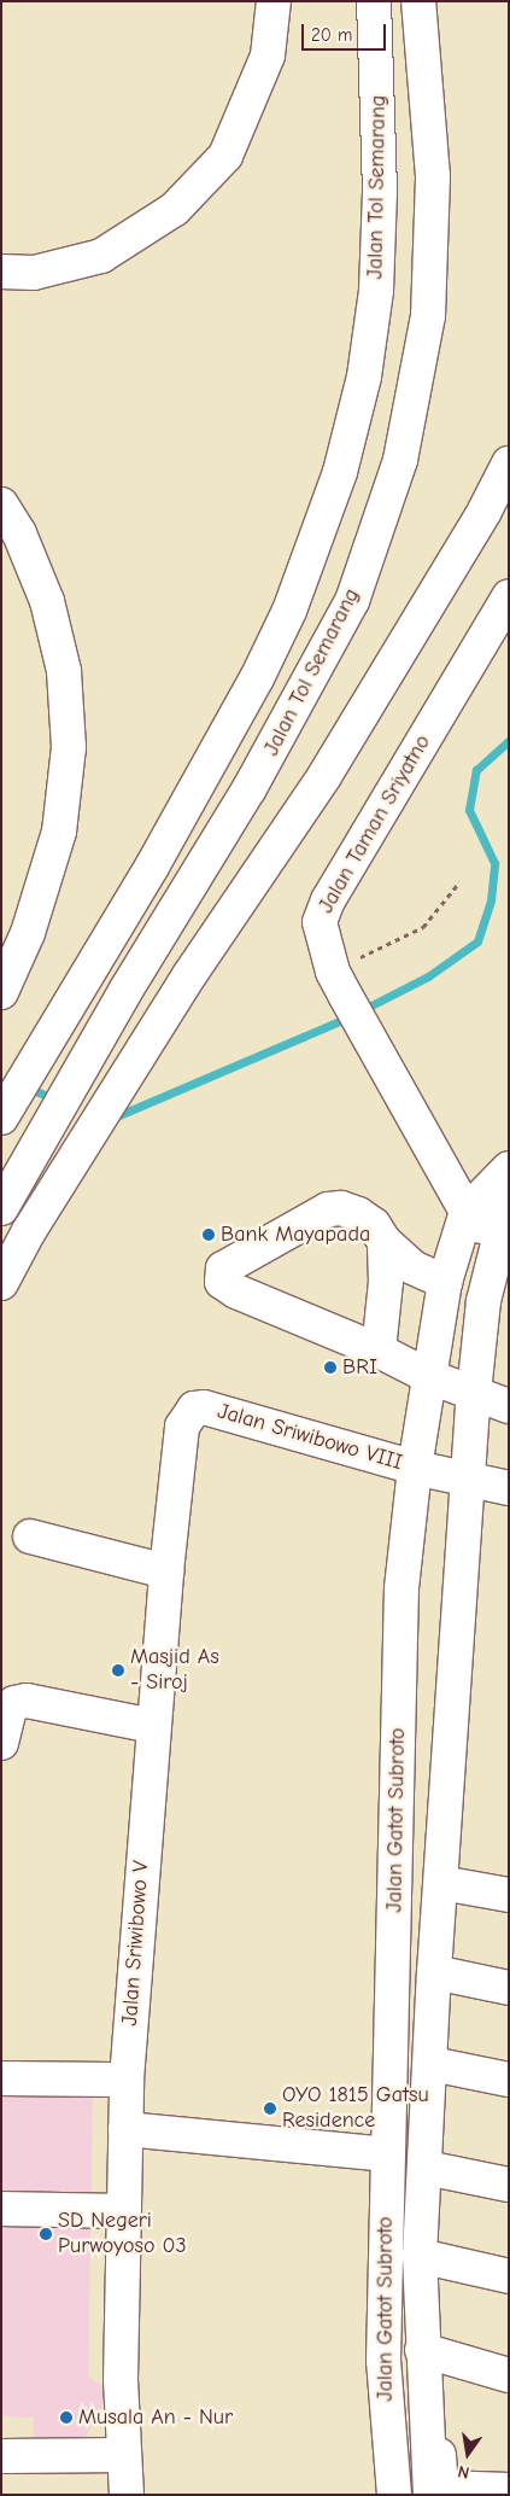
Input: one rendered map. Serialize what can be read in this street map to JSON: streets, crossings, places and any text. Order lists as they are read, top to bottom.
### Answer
{
  "streets": {
    "main road": [
      "Jalan Tol Semarang",
      "Jalan Taman Sriyatno",
      "Jalan Sriwibowo VIII",
      "Jalan Gatot Subroto",
      "Jalan Sriwibowo V"
    ]
  },
  "crossings": [
    ["Jalan Taman Sriyatno", "Jalan Gatot Subroto"],
    ["Jalan Sriwibowo VIII", "Jalan Gatot Subroto"],
    ["Jalan Sriwibowo VIII", "Jalan Sriwibowo V"]
  ],
  "places": [
    "Bank Mayapada",
    "BRI",
    "Masjid As - Siroj",
    "OYO 1815 Gatsu Residence",
    "SD Negeri Purwoyoso 03",
    "Musala An - Nur"
  ],
  "scale_bar": "20 m",
  "north": "bottom"
}
